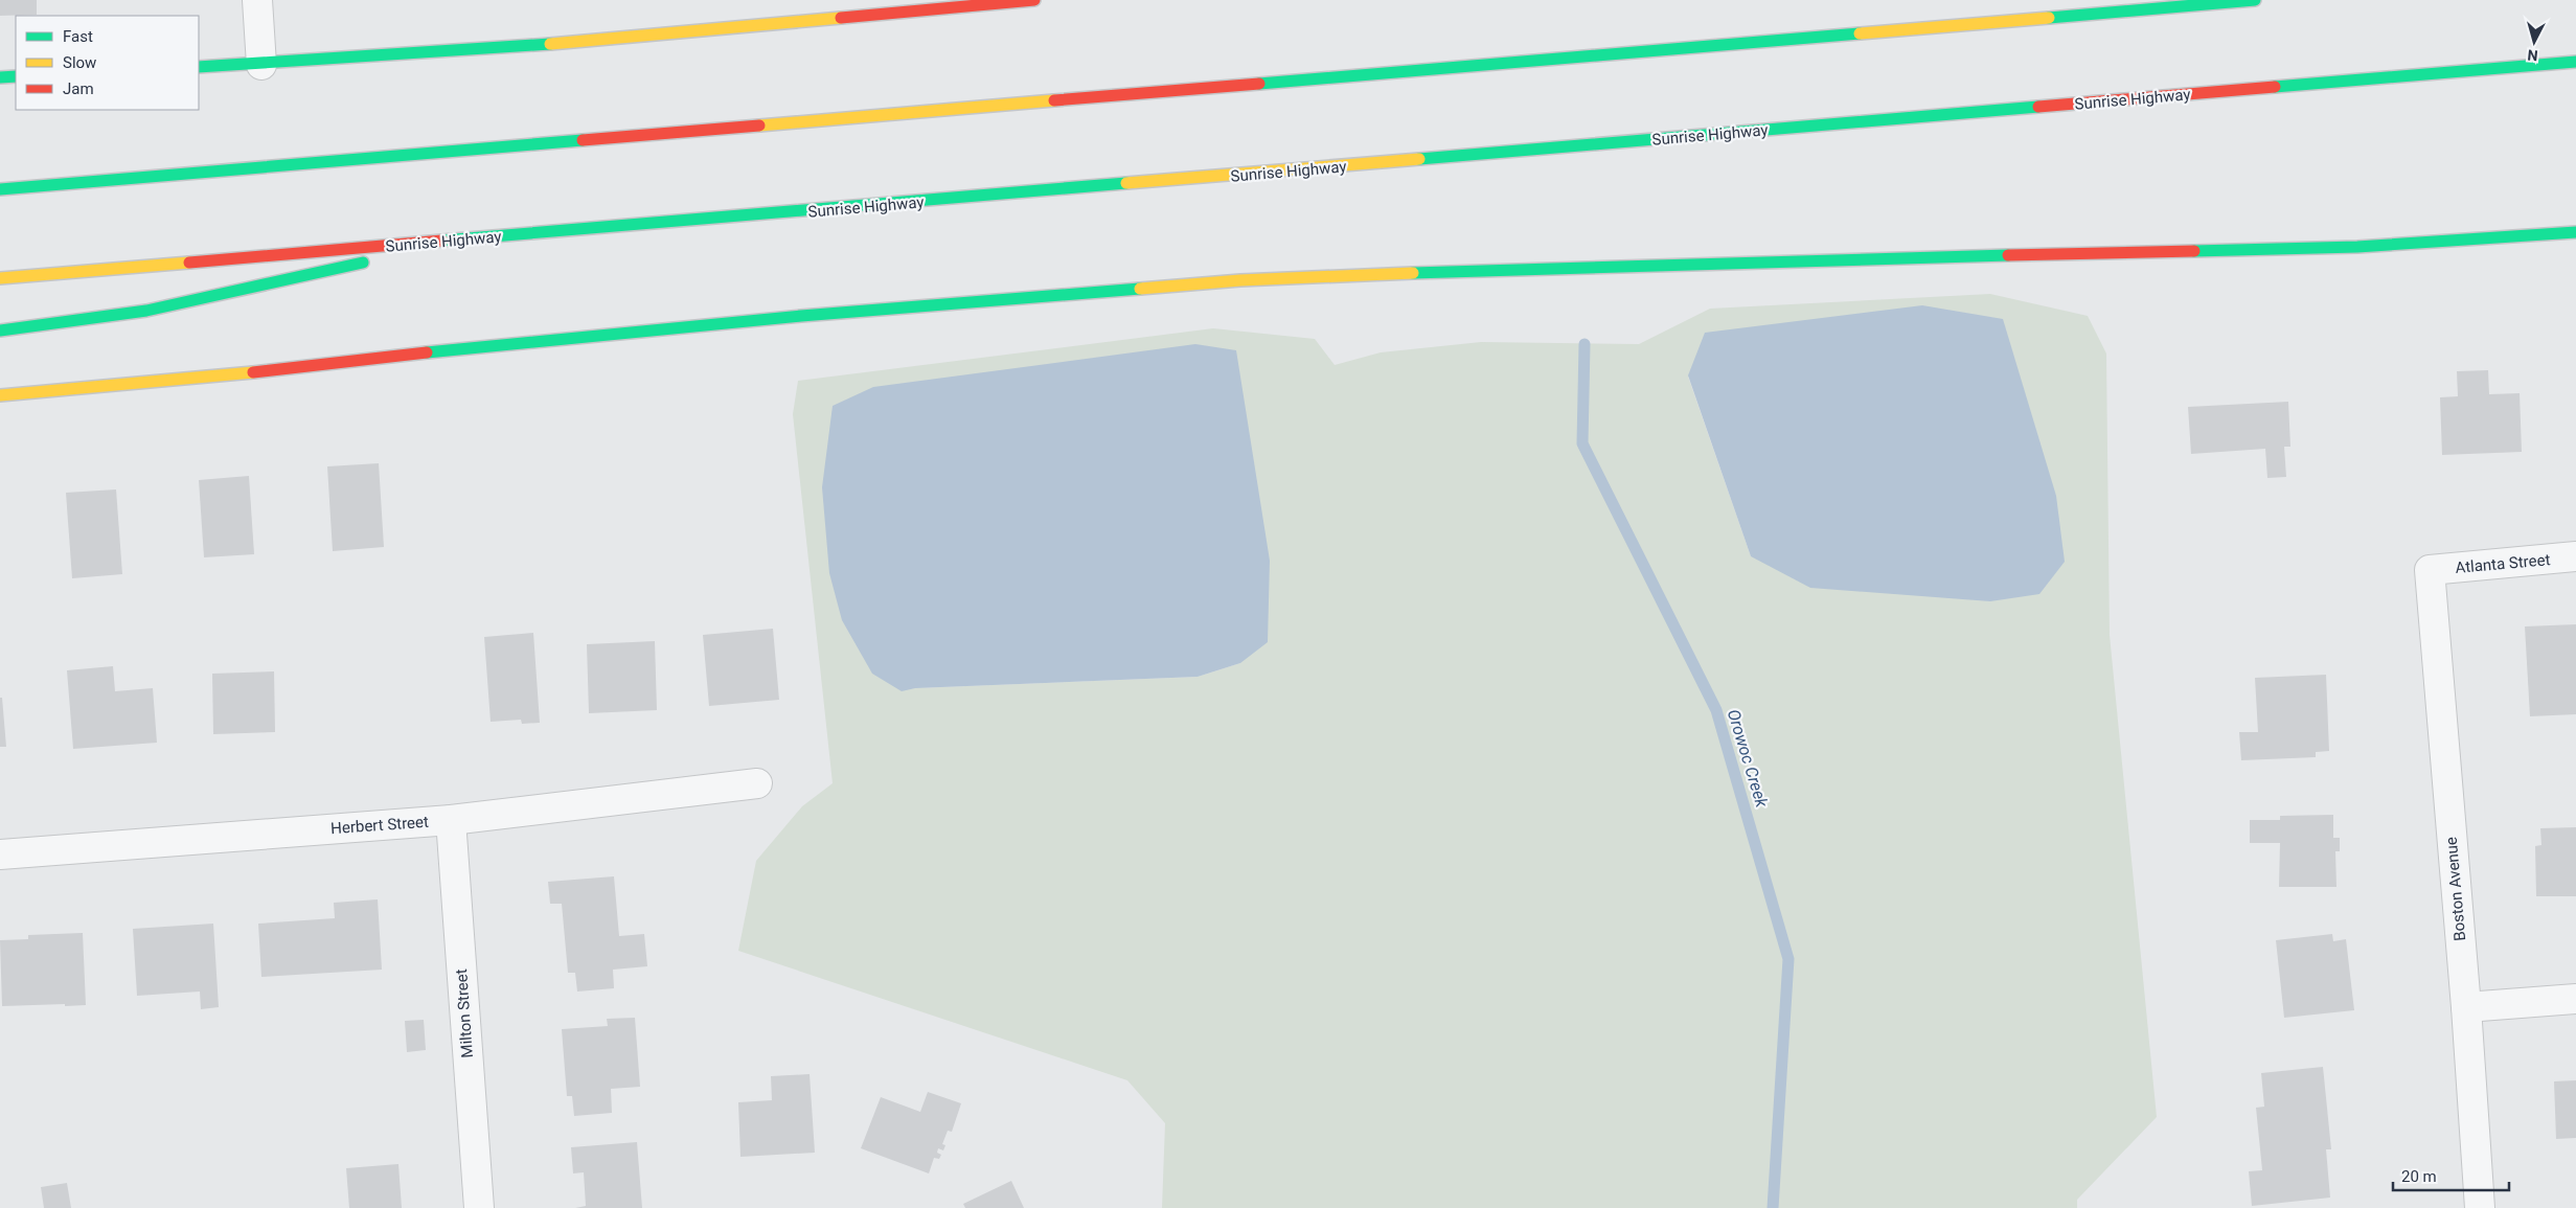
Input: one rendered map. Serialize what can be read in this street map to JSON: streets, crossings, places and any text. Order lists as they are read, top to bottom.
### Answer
{
  "streets": {
    "main road": ["Sunrise Highway"],
    "street": [
      "Atlanta Street",
      "Herbert Street",
      "Boston Avenue",
      "Milton Street"
    ]
  },
  "crossings": [
    ["Atlanta Street", "Boston Avenue"],
    ["Herbert Street", "Milton Street"]
  ],
  "water": ["Orowoc Creek"],
  "legend": ["Fast", "Slow", "Jam"],
  "scale_bar": "20 m",
  "north": "bottom"
}
